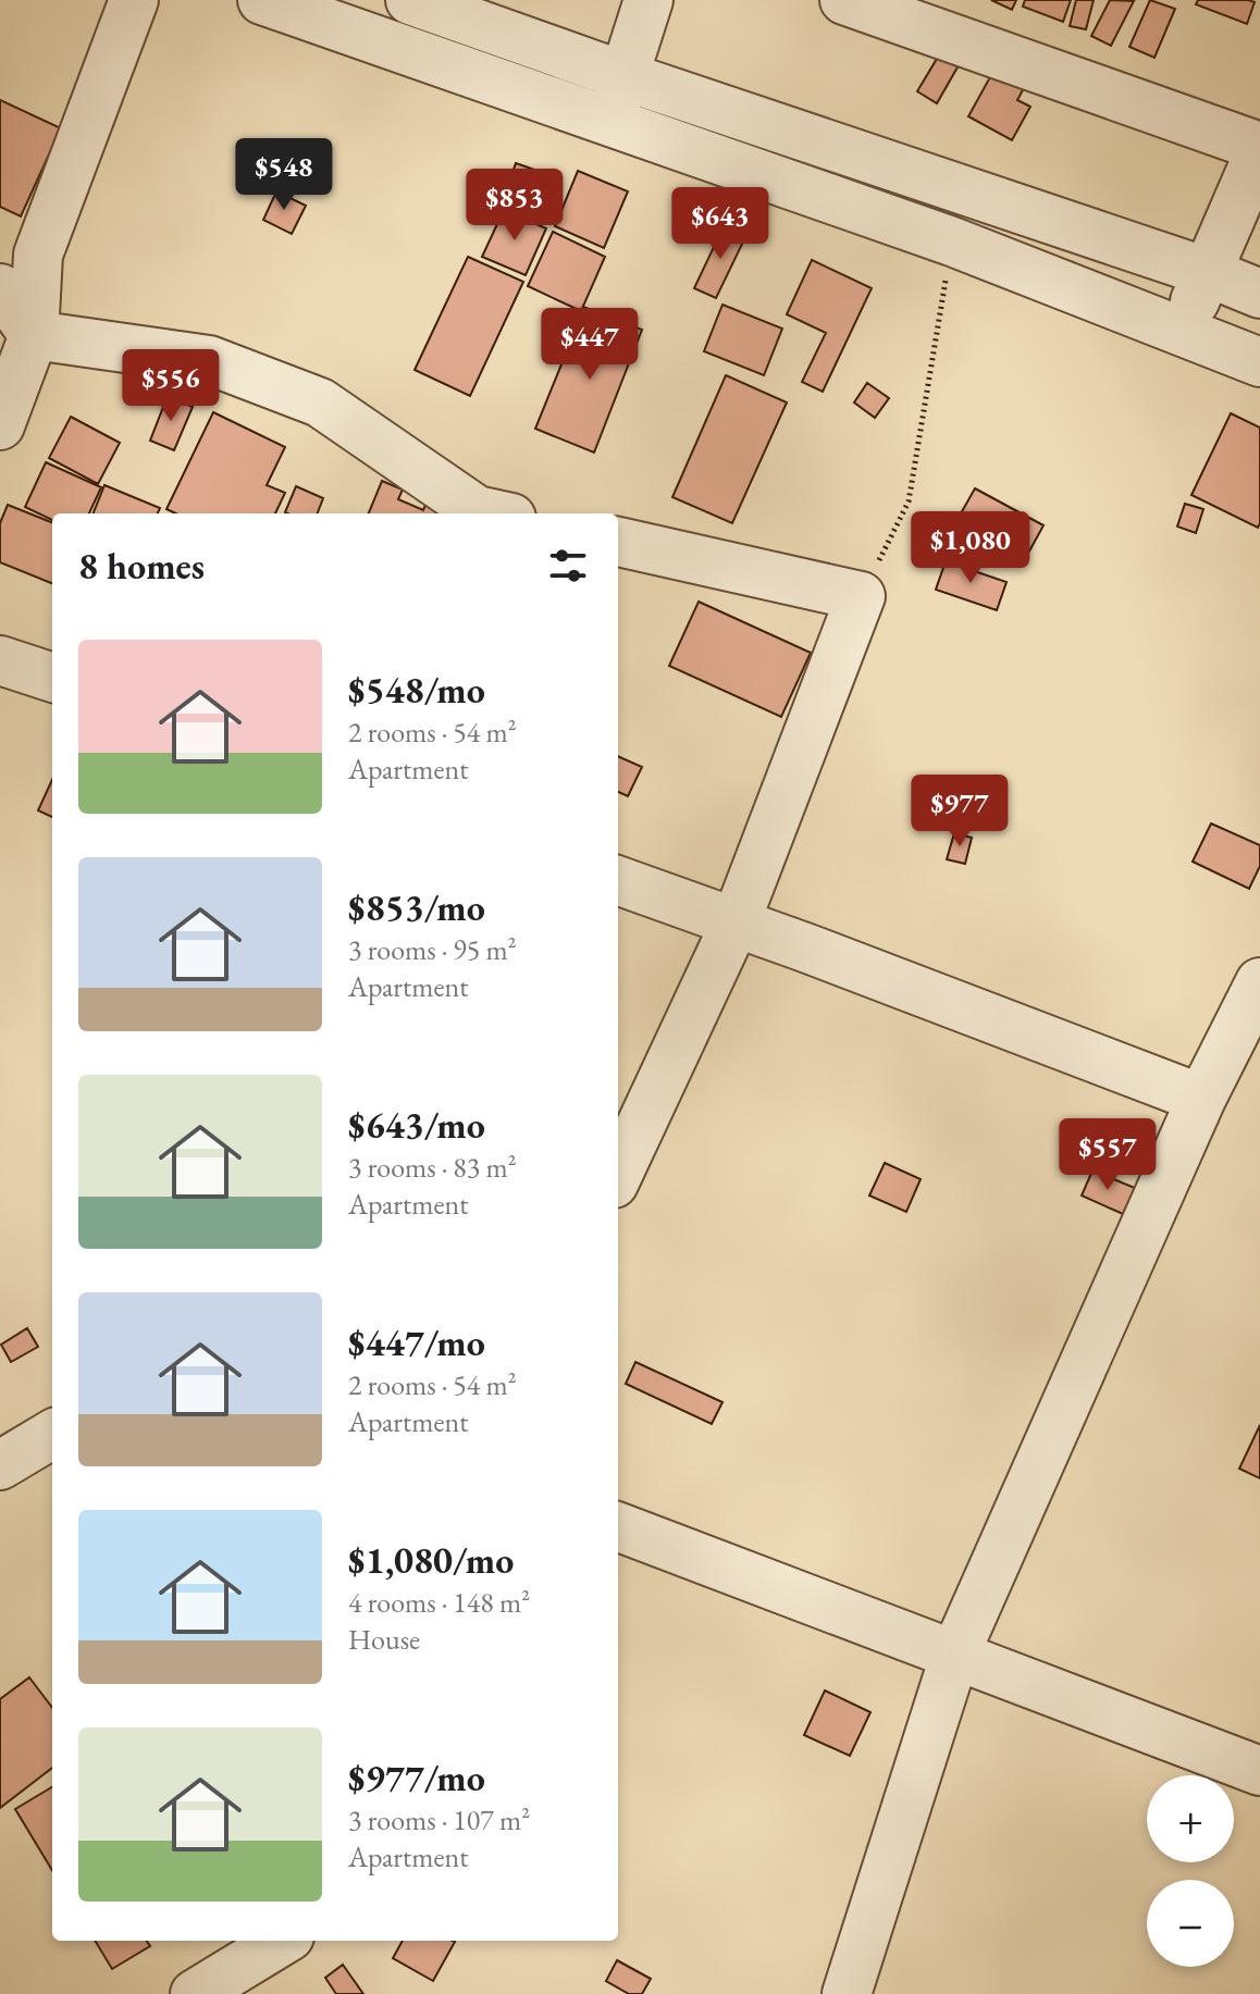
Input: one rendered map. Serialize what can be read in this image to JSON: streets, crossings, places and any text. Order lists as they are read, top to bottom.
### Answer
{
  "page": {
    "price": [
      "$548",
      "$853",
      "$643",
      "$447",
      "$556",
      "$1,080",
      "$977",
      "$557"
    ],
    "heading": "8 homes",
    "list": [
      {
        "name": "$548/mo",
        "note": "2 rooms · 54 m² · Apartment"
      },
      {
        "name": "$853/mo",
        "note": "3 rooms · 95 m² · Apartment"
      },
      {
        "name": "$643/mo",
        "note": "3 rooms · 83 m² · Apartment"
      },
      {
        "name": "$447/mo",
        "note": "2 rooms · 54 m² · Apartment"
      },
      {
        "name": "$1,080/mo",
        "note": "4 rooms · 148 m² · House"
      },
      {
        "name": "$977/mo",
        "note": "3 rooms · 107 m² · Apartment"
      }
    ],
    "map_buttons": ["+", "−"]
  }
}
